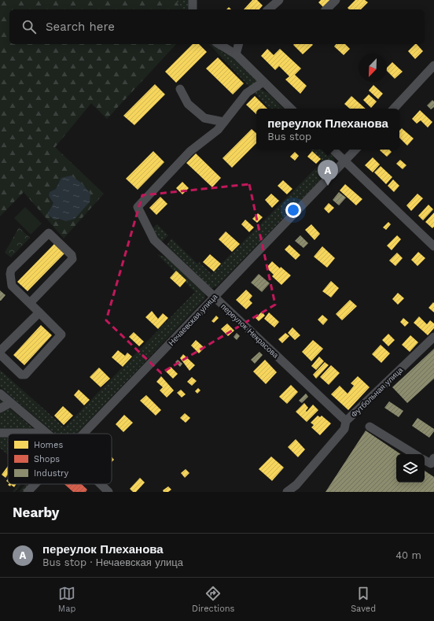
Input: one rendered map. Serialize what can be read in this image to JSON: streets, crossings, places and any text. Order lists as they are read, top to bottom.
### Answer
{
  "streets": {
    "street": ["Нечаевская улица", "переулок Некрасова", "Футбольная улица"]
  },
  "crossings": [
    ["Нечаевская улица", "переулок Некрасова"],
    ["переулок Некрасова", "Футбольная улица"]
  ],
  "legend": ["Homes", "Shops", "Industry"],
  "north": "bottom left",
  "page": {
    "search": "Search here",
    "popup": ["переулок Плеханова", "Bus stop"],
    "pins": "A",
    "heading": "Nearby",
    "list": [
      {
        "mark": "A",
        "name": "переулок Плеханова",
        "note": "Bus stop · Нечаевская улица",
        "value": "40 m"
      }
    ],
    "nav": ["Map", "Directions", "Saved"]
  }
}
